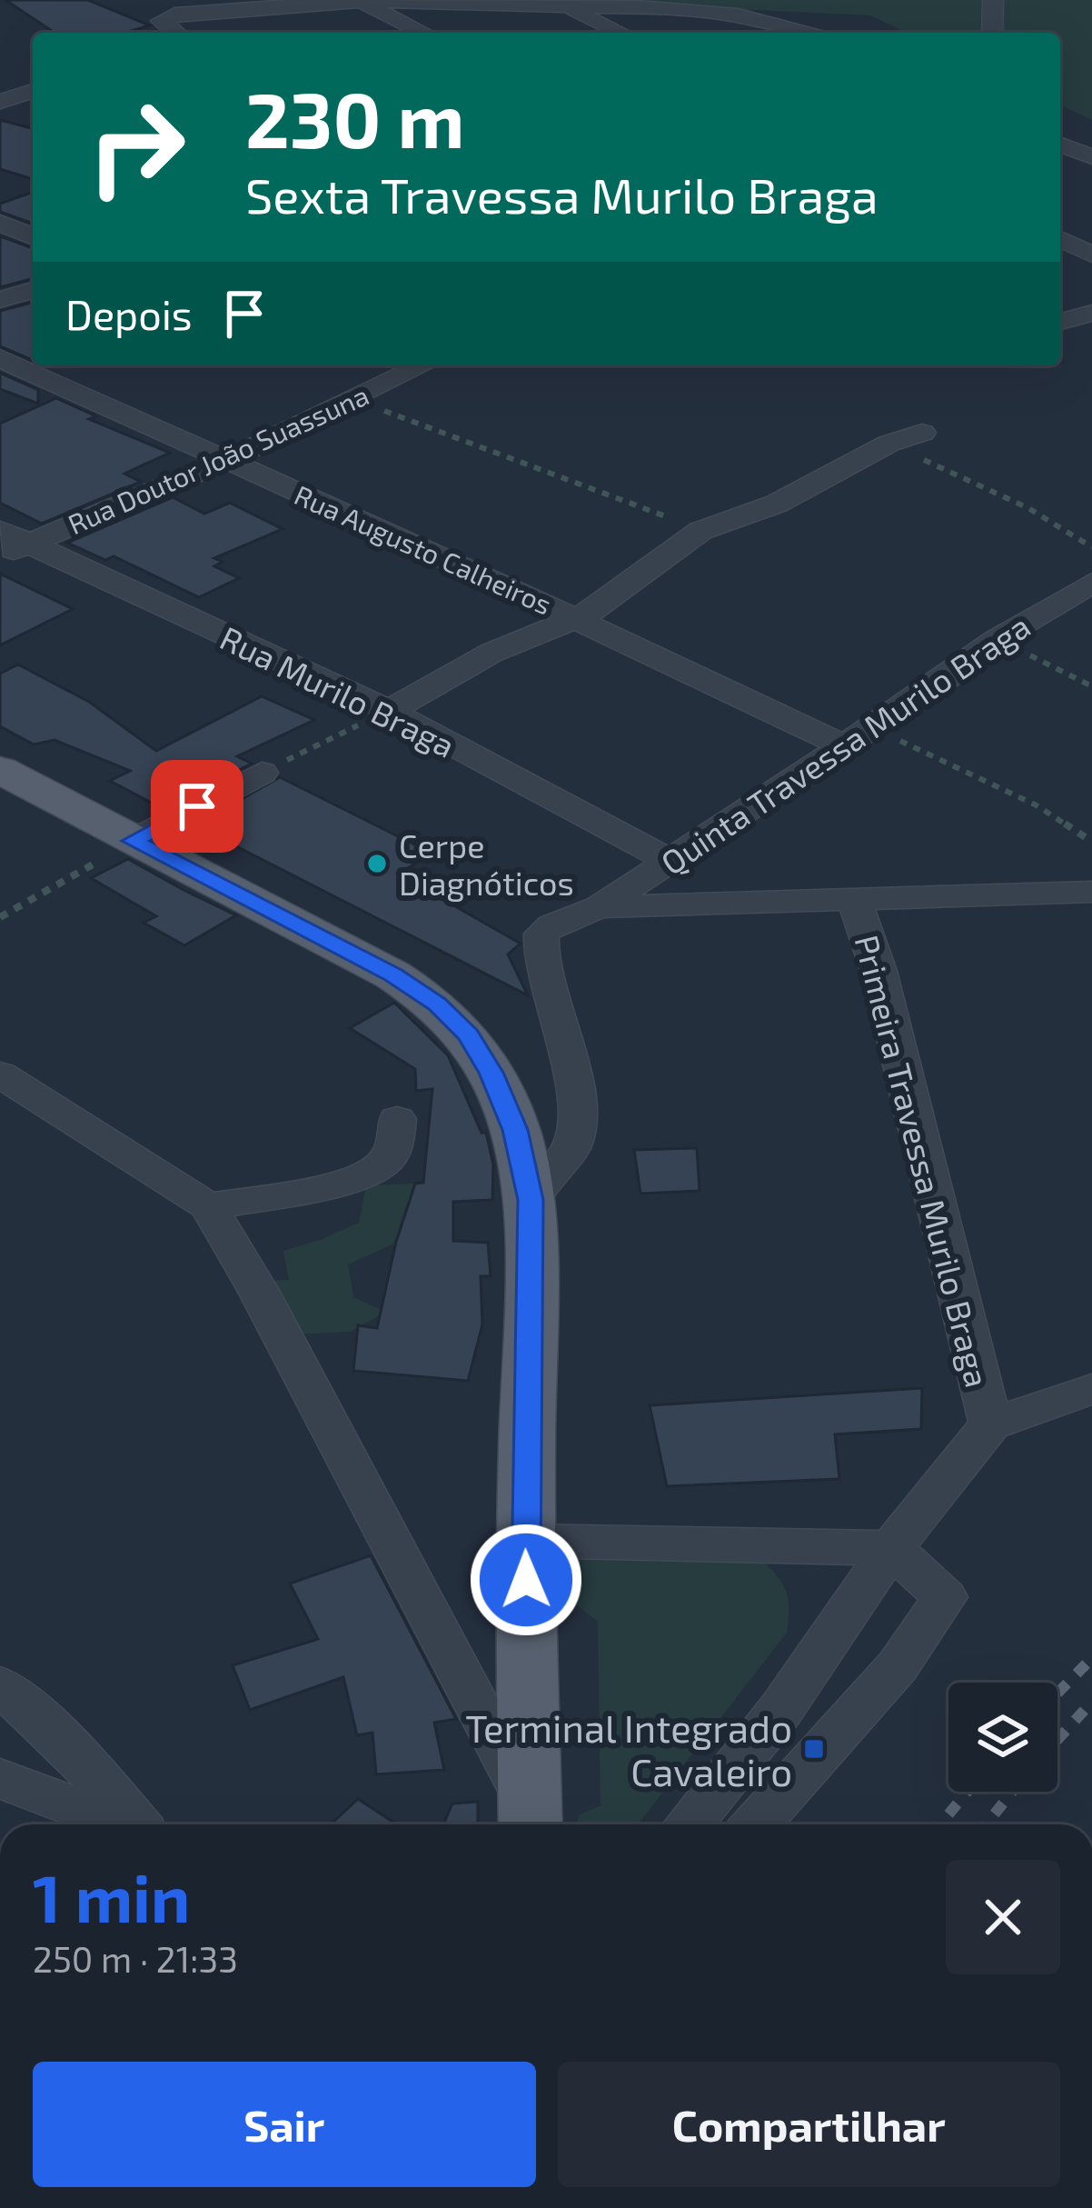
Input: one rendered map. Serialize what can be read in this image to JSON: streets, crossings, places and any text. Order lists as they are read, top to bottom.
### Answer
{
  "streets": {
    "street": [
      "Rua Doutor João Suassuna",
      "Rua Augusto Calheiros",
      "Rua Murilo Braga",
      "Quinta Travessa Murilo Braga",
      "Primeira Travessa Murilo Braga"
    ]
  },
  "crossings": [
    ["Rua Doutor João Suassuna", "Rua Augusto Calheiros"],
    ["Rua Doutor João Suassuna", "Rua Murilo Braga"],
    ["Rua Augusto Calheiros", "Quinta Travessa Murilo Braga"],
    ["Rua Murilo Braga", "Quinta Travessa Murilo Braga"]
  ],
  "places": {
    "other": ["Cerpe Diagnóticos"],
    "transit": ["Terminal Integrado Cavaleiro"]
  },
  "page": {
    "turn": ["230 m", "Sexta Travessa Murilo Braga"],
    "then": "Depois",
    "heading": ["1 min", "250 m · 21:33"],
    "buttons": ["Sair", "Compartilhar"]
  }
}
